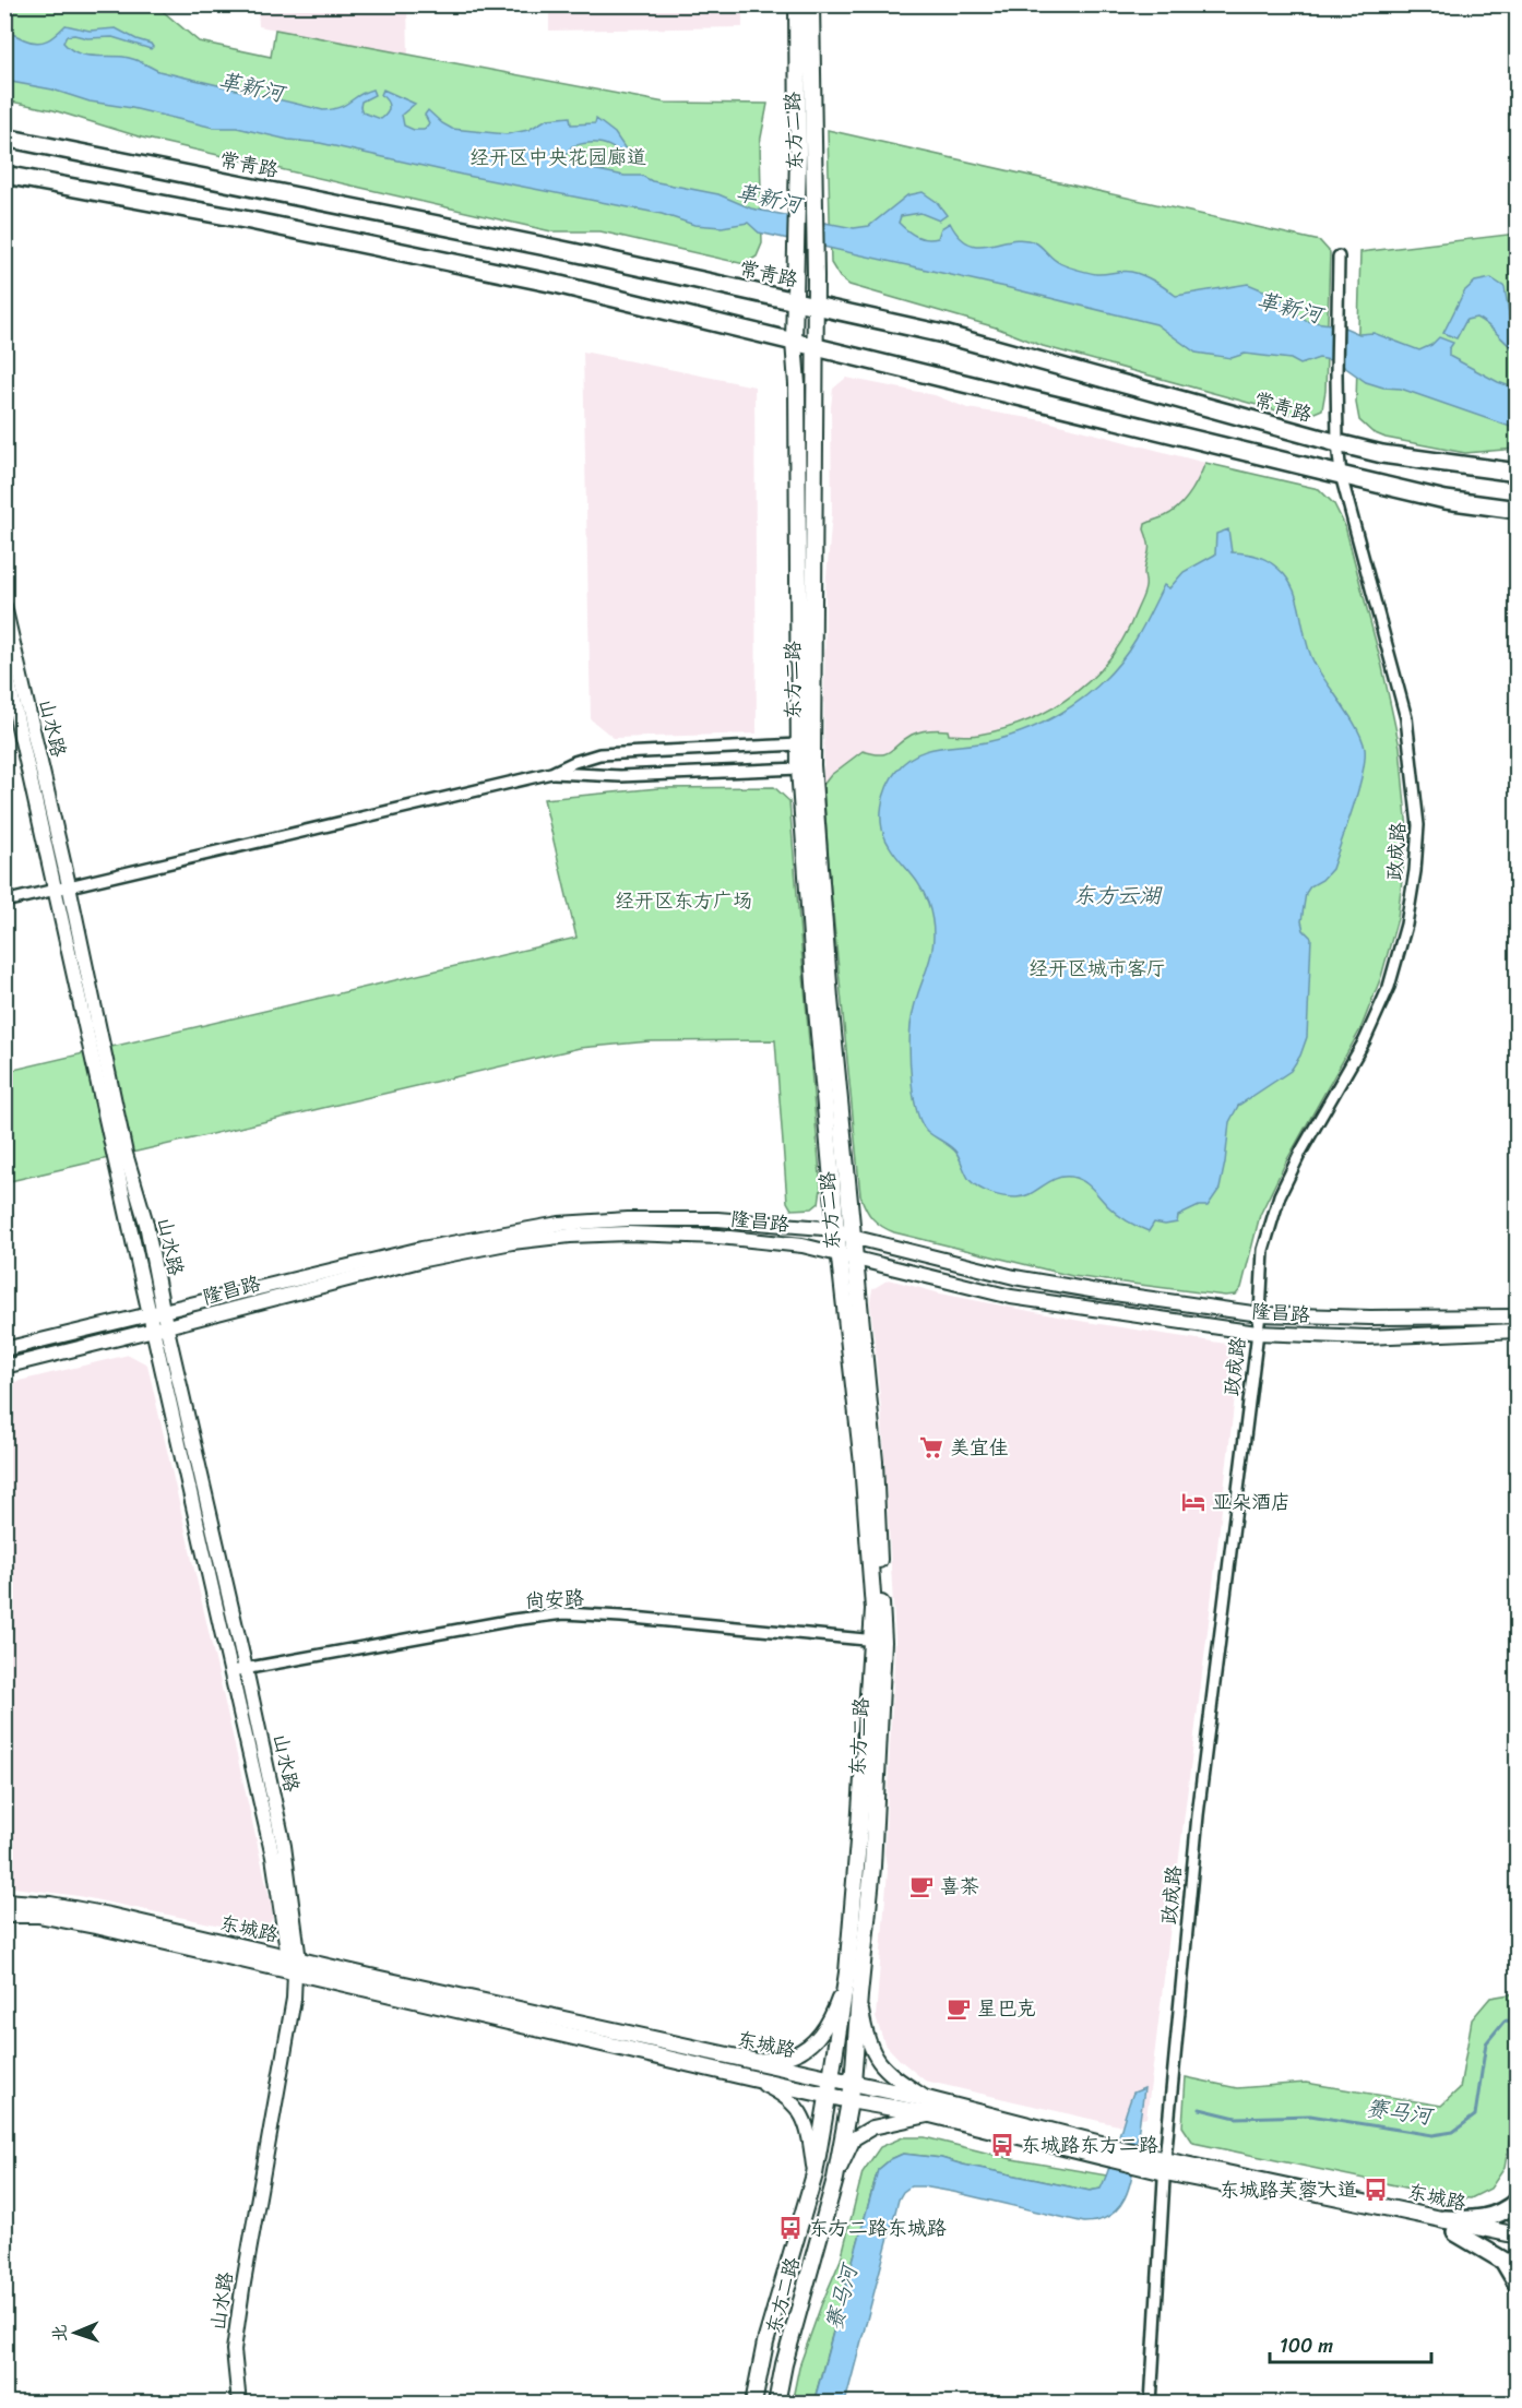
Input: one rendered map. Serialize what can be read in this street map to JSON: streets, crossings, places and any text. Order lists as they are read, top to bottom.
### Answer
{
  "streets": {
    "main road": ["东方二路", "常青路", "东城路"],
    "street": [
      "山水路",
      "政成路",
      "隆昌路",
      "尚安路"
    ]
  },
  "crossings": [
    ["东方二路", "常青路"],
    ["东方二路", "隆昌路"],
    ["东方二路", "尚安路"],
    ["东方二路", "东城路"],
    ["常青路", "政成路"],
    ["山水路", "隆昌路"],
    ["山水路", "尚安路"],
    ["山水路", "东城路"],
    ["政成路", "隆昌路"],
    ["政成路", "东城路"]
  ],
  "water": ["革新河", "东方云湖", "赛马河"],
  "parks": ["经开区中央花园廊道", "经开区东方广场", "经开区城市客厅"],
  "places": {
    "supermarket": ["美宜佳"],
    "hotel": ["亚朵酒店"],
    "cafe": ["喜茶", "星巴克"],
    "bus stop": ["东城路东方二路", "东城路芙蓉大道", "东方二路东城路"]
  },
  "scale_bar": "100 m",
  "north": "left"
}
